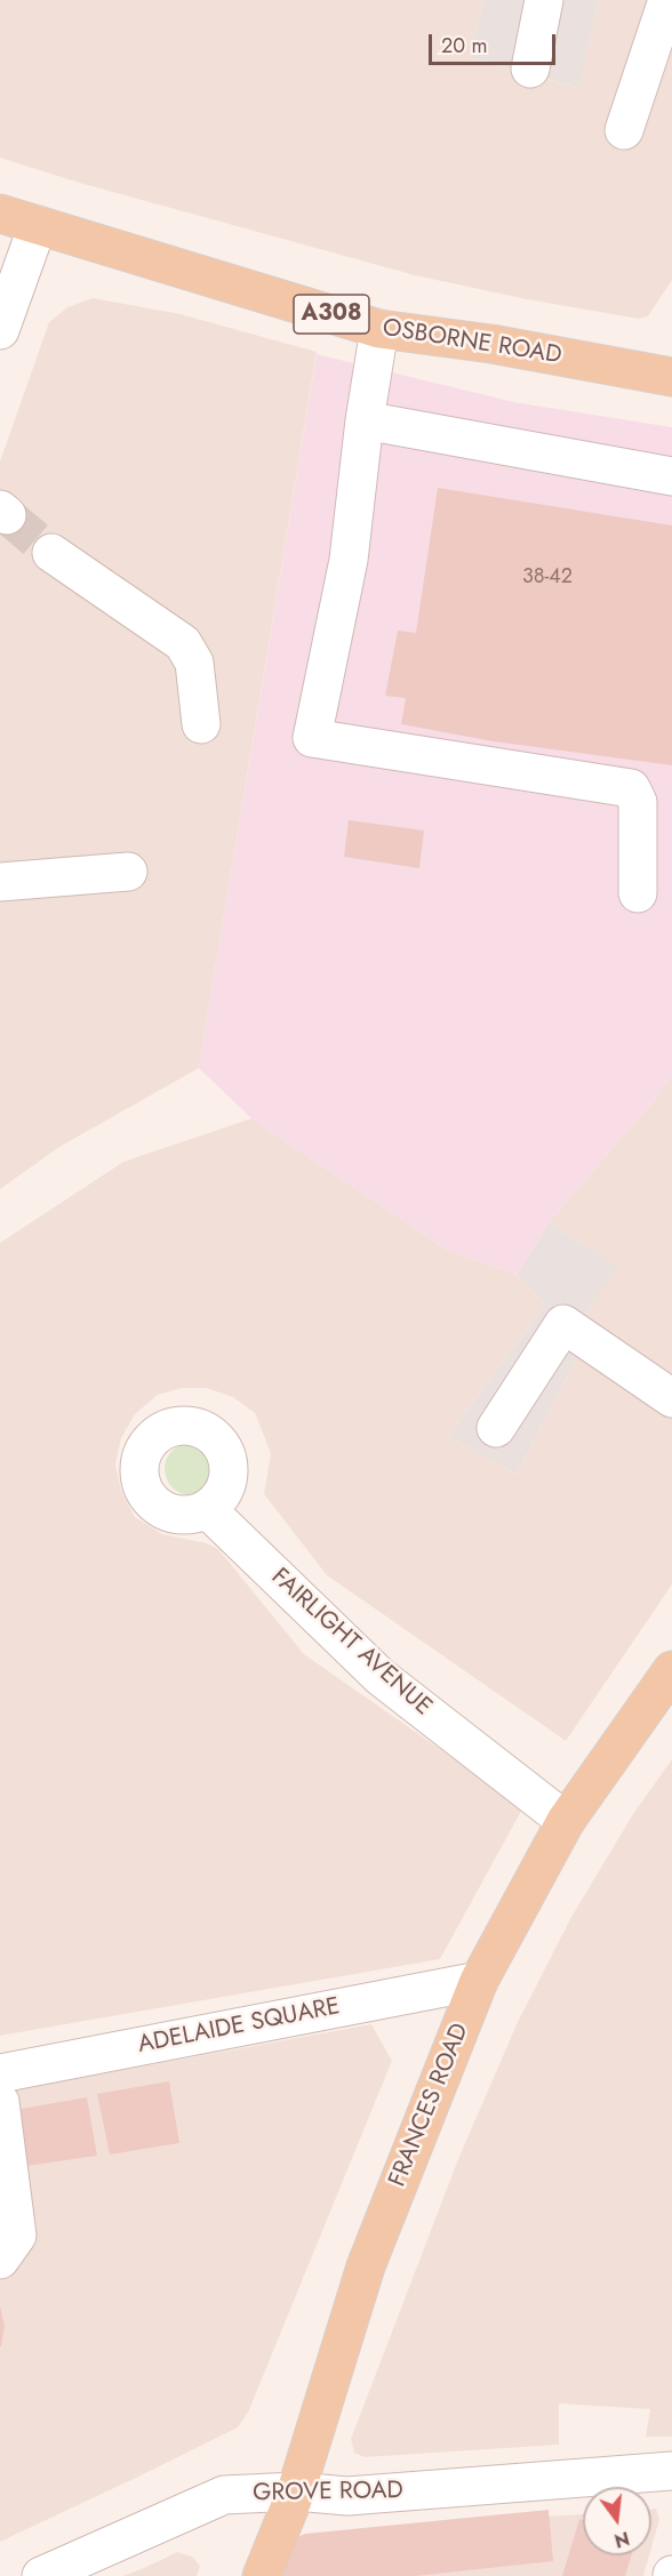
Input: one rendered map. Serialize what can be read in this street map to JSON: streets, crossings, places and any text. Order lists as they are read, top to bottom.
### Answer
{
  "streets": {
    "main road": ["A308", "OSBORNE ROAD", "FRANCES ROAD"],
    "street": ["FAIRLIGHT AVENUE", "ADELAIDE SQUARE", "GROVE ROAD"]
  },
  "crossings": [
    ["FAIRLIGHT AVENUE", "FRANCES ROAD"],
    ["ADELAIDE SQUARE", "FRANCES ROAD"],
    ["FRANCES ROAD", "GROVE ROAD"]
  ],
  "house_numbers": ["38-42"],
  "scale_bar": "20 m",
  "north": "bottom"
}
